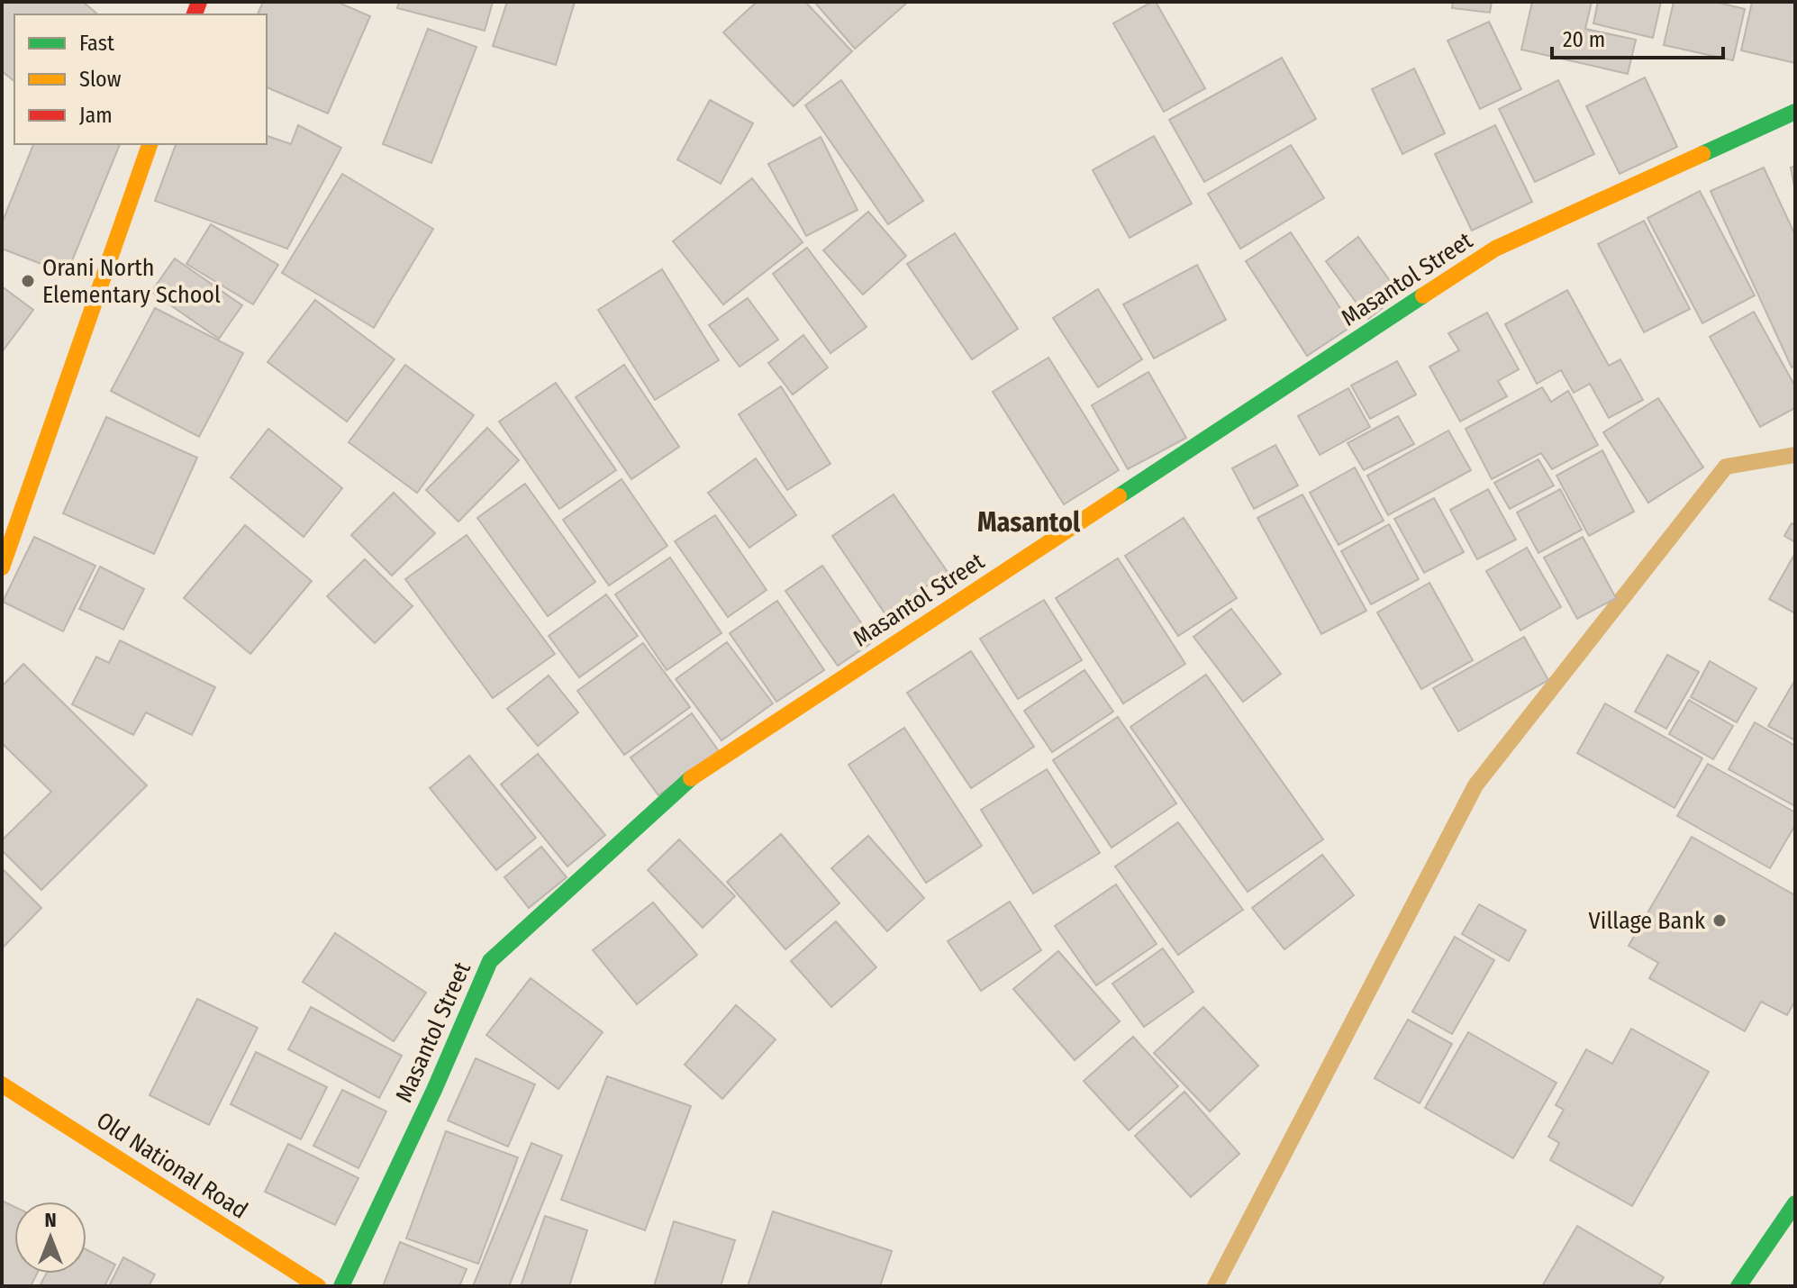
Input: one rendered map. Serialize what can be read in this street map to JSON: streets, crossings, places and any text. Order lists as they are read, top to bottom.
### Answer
{
  "streets": {
    "street": ["Masantol Street", "Old National Road"]
  },
  "districts": ["Masantol"],
  "places": ["Orani North Elementary School", "Village Bank"],
  "legend": ["Fast", "Slow", "Jam"],
  "scale_bar": "20 m",
  "north": "top"
}
